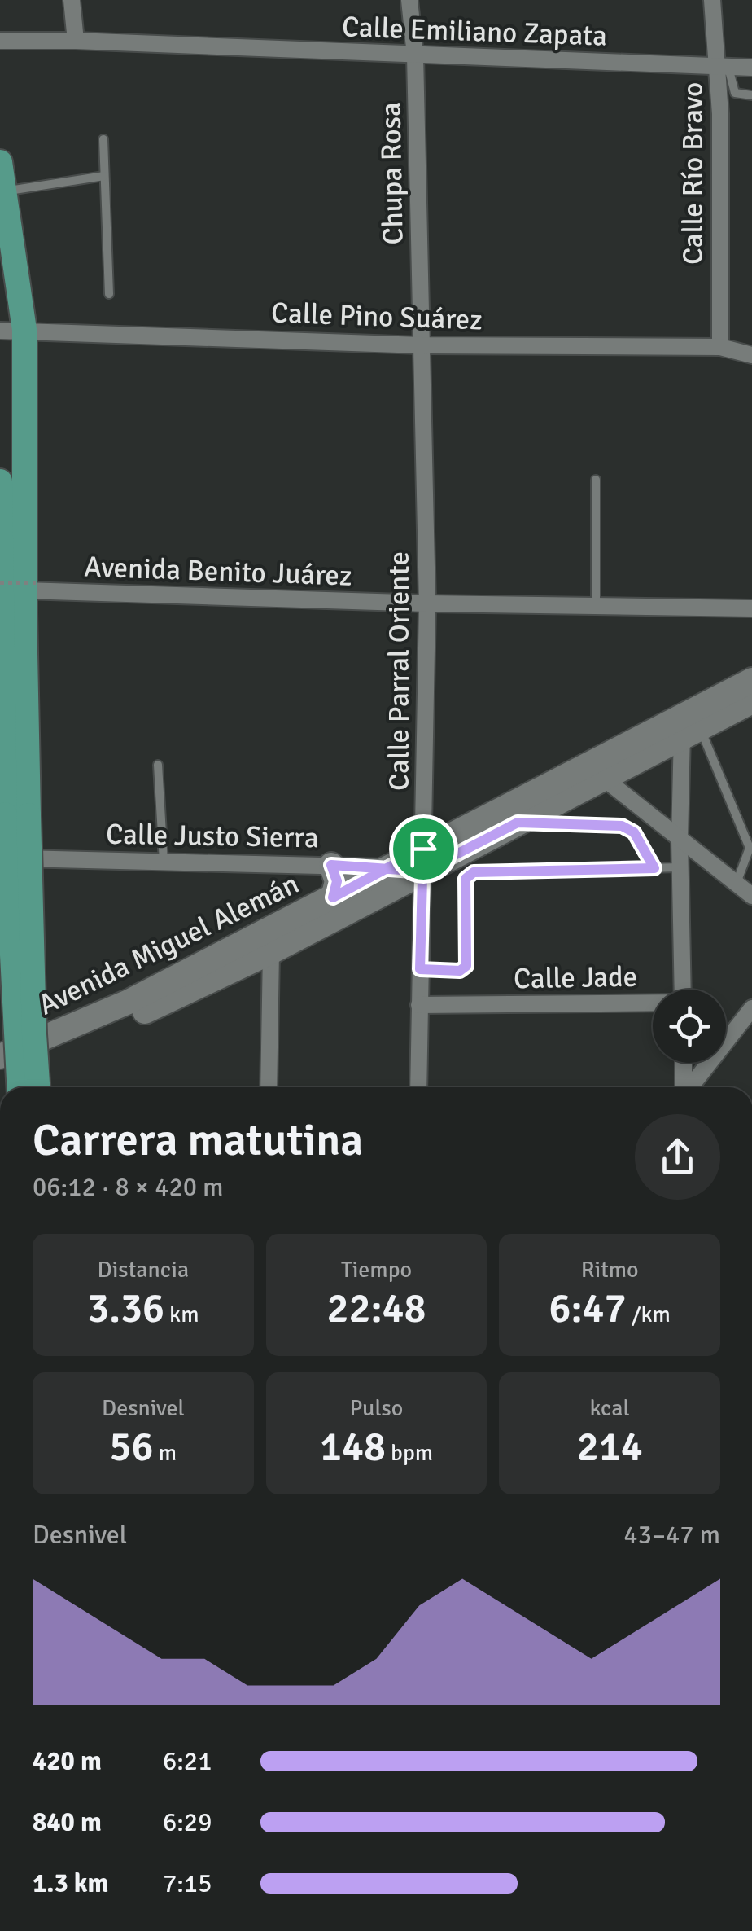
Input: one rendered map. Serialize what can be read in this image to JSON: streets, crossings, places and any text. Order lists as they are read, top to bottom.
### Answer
{
  "streets": {
    "main road": ["Avenida Miguel Alemán"],
    "street": [
      "Calle Emiliano Zapata",
      "Chupa Rosa",
      "Calle Río Bravo",
      "Calle Pino Suárez",
      "Avenida Benito Juárez",
      "Calle Parral Oriente",
      "Calle Justo Sierra",
      "Calle Jade"
    ]
  },
  "crossings": [
    ["Calle Emiliano Zapata", "Chupa Rosa"],
    ["Calle Emiliano Zapata", "Calle Río Bravo"],
    ["Chupa Rosa", "Calle Pino Suárez"],
    ["Chupa Rosa", "Calle Parral Oriente"],
    ["Calle Río Bravo", "Calle Pino Suárez"],
    ["Calle Pino Suárez", "Calle Parral Oriente"],
    ["Avenida Benito Juárez", "Calle Parral Oriente"],
    ["Calle Parral Oriente", "Calle Justo Sierra"],
    ["Calle Parral Oriente", "Avenida Miguel Alemán"],
    ["Calle Parral Oriente", "Calle Jade"],
    ["Calle Justo Sierra", "Avenida Miguel Alemán"]
  ],
  "page": {
    "heading": ["Carrera matutina", "06:12 · 8 × 420 m"],
    "stats": [
      ["Distancia", "3.36 km"],
      ["Tiempo", "22:48"],
      ["Ritmo", "6:47 /km"],
      ["Desnivel", "56 m"],
      ["Pulso", "148 bpm"],
      ["kcal", "214"]
    ],
    "chart": ["Desnivel", "43–47 m"],
    "list": [
      {
        "name": "420 m",
        "note": "6:21"
      },
      {
        "name": "840 m",
        "note": "6:29"
      },
      {
        "name": "1.3 km",
        "note": "7:15"
      }
    ]
  }
}
